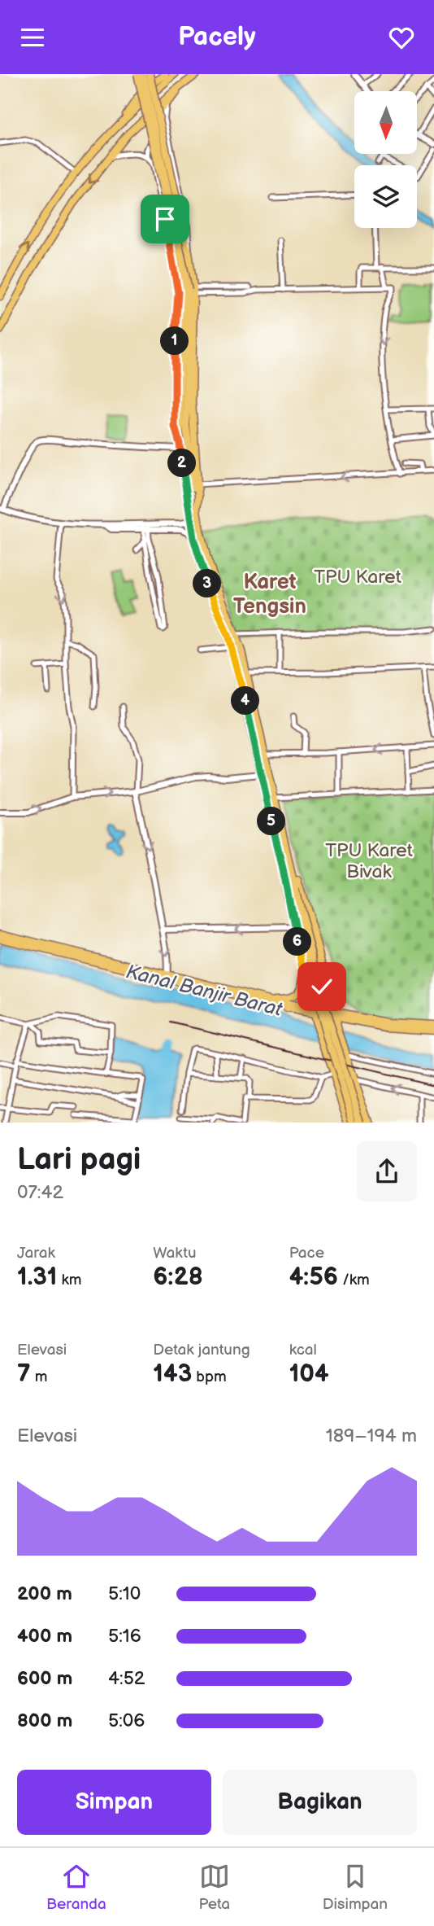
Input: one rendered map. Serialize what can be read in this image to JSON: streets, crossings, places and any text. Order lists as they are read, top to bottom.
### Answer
{
  "districts": ["Karet Tengsin"],
  "water": ["Kanal Banjir Barat"],
  "parks": ["TPU Karet", "TPU Karet Bivak"],
  "north": "bottom",
  "page": {
    "header": "Pacely",
    "pins": [
      "1",
      "2",
      "3",
      "4",
      "5",
      "6"
    ],
    "heading": ["Lari pagi", "07:42"],
    "stats": [
      ["Jarak", "1.31 km"],
      ["Waktu", "6:28"],
      ["Pace", "4:56 /km"],
      ["Elevasi", "7 m"],
      ["Detak jantung", "143 bpm"],
      ["kcal", "104"]
    ],
    "chart": ["Elevasi", "189–194 m"],
    "list": [
      {
        "name": "200 m",
        "note": "5:10"
      },
      {
        "name": "400 m",
        "note": "5:16"
      },
      {
        "name": "600 m",
        "note": "4:52"
      },
      {
        "name": "800 m",
        "note": "5:06"
      }
    ],
    "buttons": ["Simpan", "Bagikan"],
    "tabs": ["Beranda", "Peta", "Disimpan"]
  }
}
